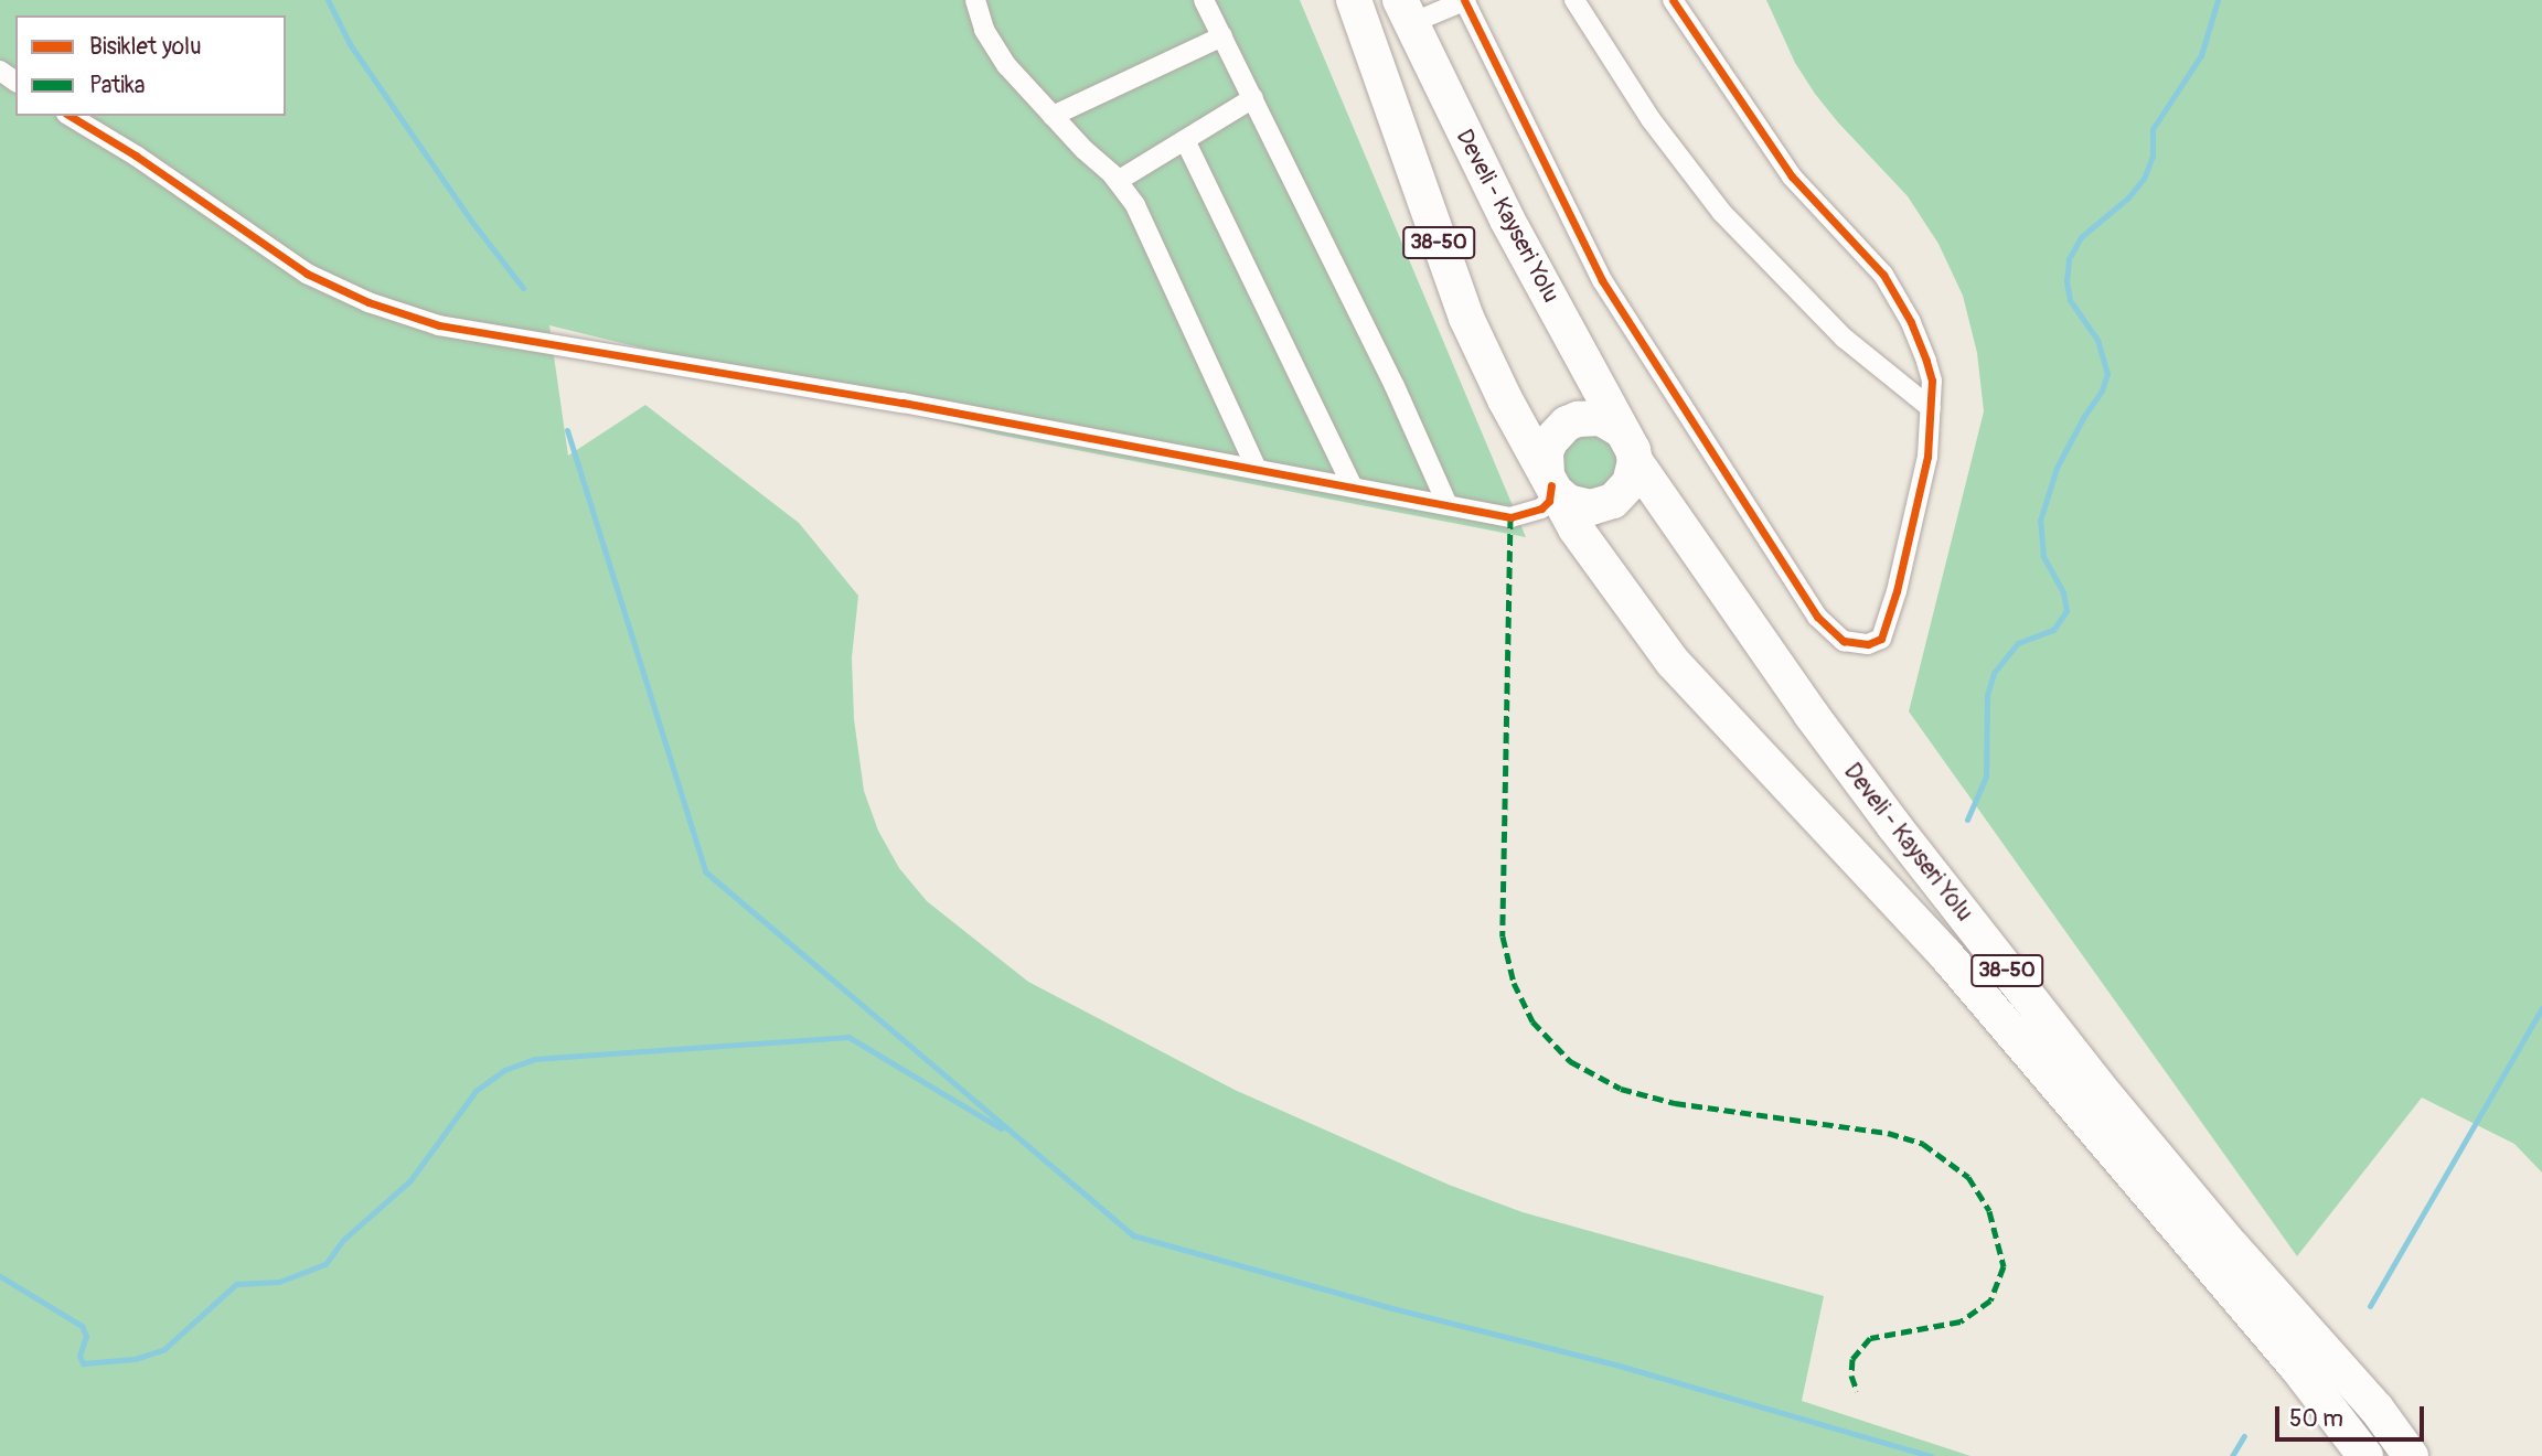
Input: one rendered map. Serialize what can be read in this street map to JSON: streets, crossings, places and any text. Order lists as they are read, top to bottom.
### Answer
{
  "streets": {
    "highway": ["Develi - Kayseri Yolu", "38-50"]
  },
  "legend": ["Bisiklet yolu", "Patika"],
  "scale_bar": "50 m"
}
